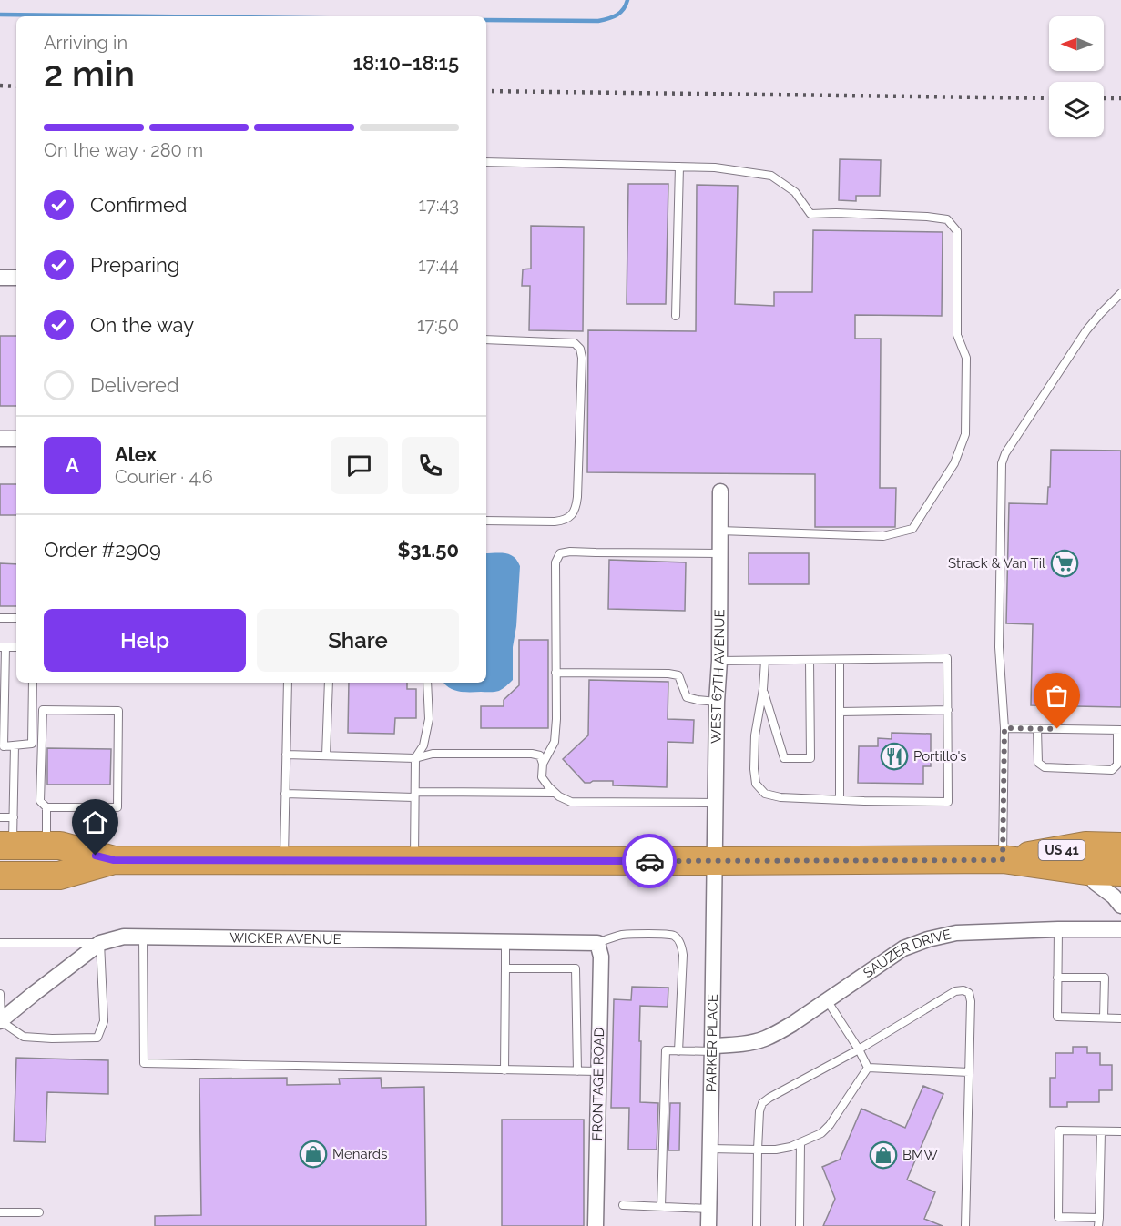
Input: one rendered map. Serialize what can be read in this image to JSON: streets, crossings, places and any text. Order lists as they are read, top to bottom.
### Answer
{
  "streets": {
    "highway": ["US 41"],
    "street": [
      "WEST 67TH AVENUE",
      "WICKER AVENUE",
      "SAUZER DRIVE",
      "PARKER PLACE",
      "FRONTAGE ROAD"
    ]
  },
  "crossings": [
    ["WEST 67TH AVENUE", "US 41"],
    ["WEST 67TH AVENUE", "PARKER PLACE"],
    ["US 41", "PARKER PLACE"],
    ["WICKER AVENUE", "FRONTAGE ROAD"],
    ["SAUZER DRIVE", "PARKER PLACE"]
  ],
  "places": {
    "supermarket": ["Strack & Van Til"],
    "restaurant": ["Portillo's"],
    "shop": ["Menards", "BMW"]
  },
  "north": "left",
  "page": {
    "heading": ["2 min", "Arriving in", "18:10–18:15"],
    "panel": [
      "Alex",
      "Courier · 4.6",
      "Order #2909",
      "$31.50"
    ],
    "bar": "On the way · 280 m",
    "list": [
      ["Confirmed", "17:43"],
      ["Preparing", "17:44"],
      ["On the way", "17:50"],
      "Delivered"
    ],
    "round": "A",
    "buttons": ["Help", "Share"]
  }
}
